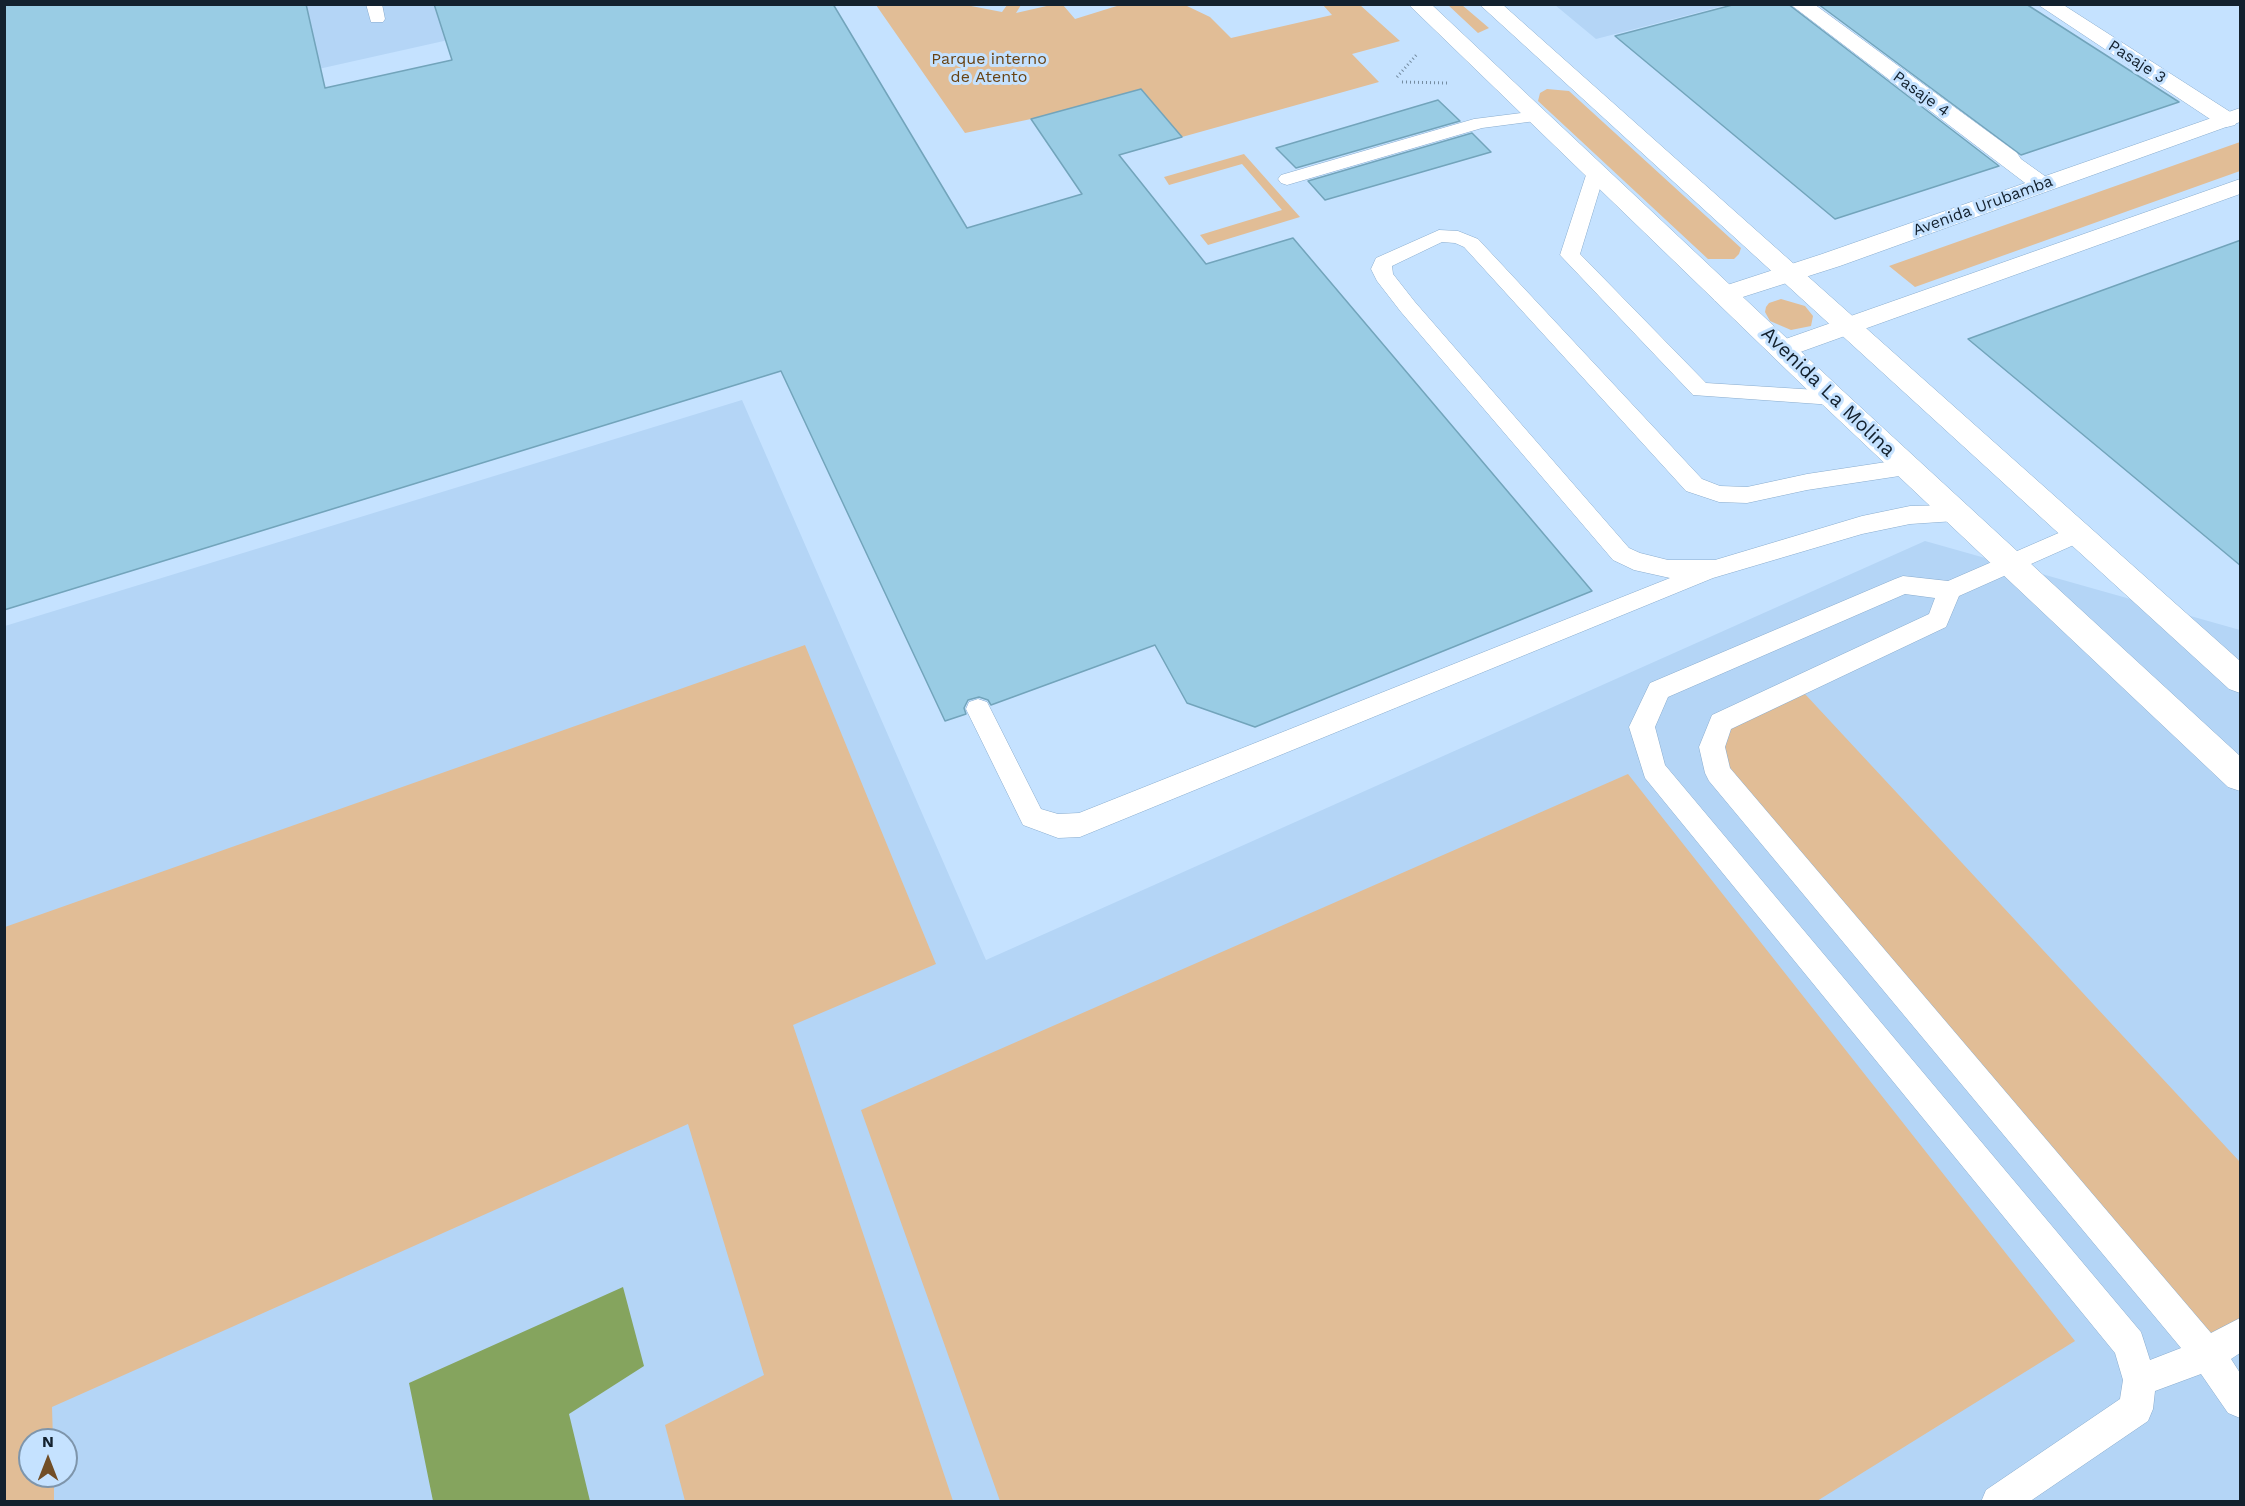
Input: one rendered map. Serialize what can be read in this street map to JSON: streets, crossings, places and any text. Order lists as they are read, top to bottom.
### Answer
{
  "streets": {
    "main road": [
      "Pasaje 3",
      "Pasaje 4",
      "Avenida Urubamba",
      "Avenida La Molina"
    ]
  },
  "crossings": [
    ["Pasaje 3", "Avenida Urubamba"],
    ["Pasaje 4", "Avenida Urubamba"],
    ["Avenida Urubamba", "Avenida La Molina"]
  ],
  "parks": ["Parque interno de Atento"],
  "north": "top"
}
